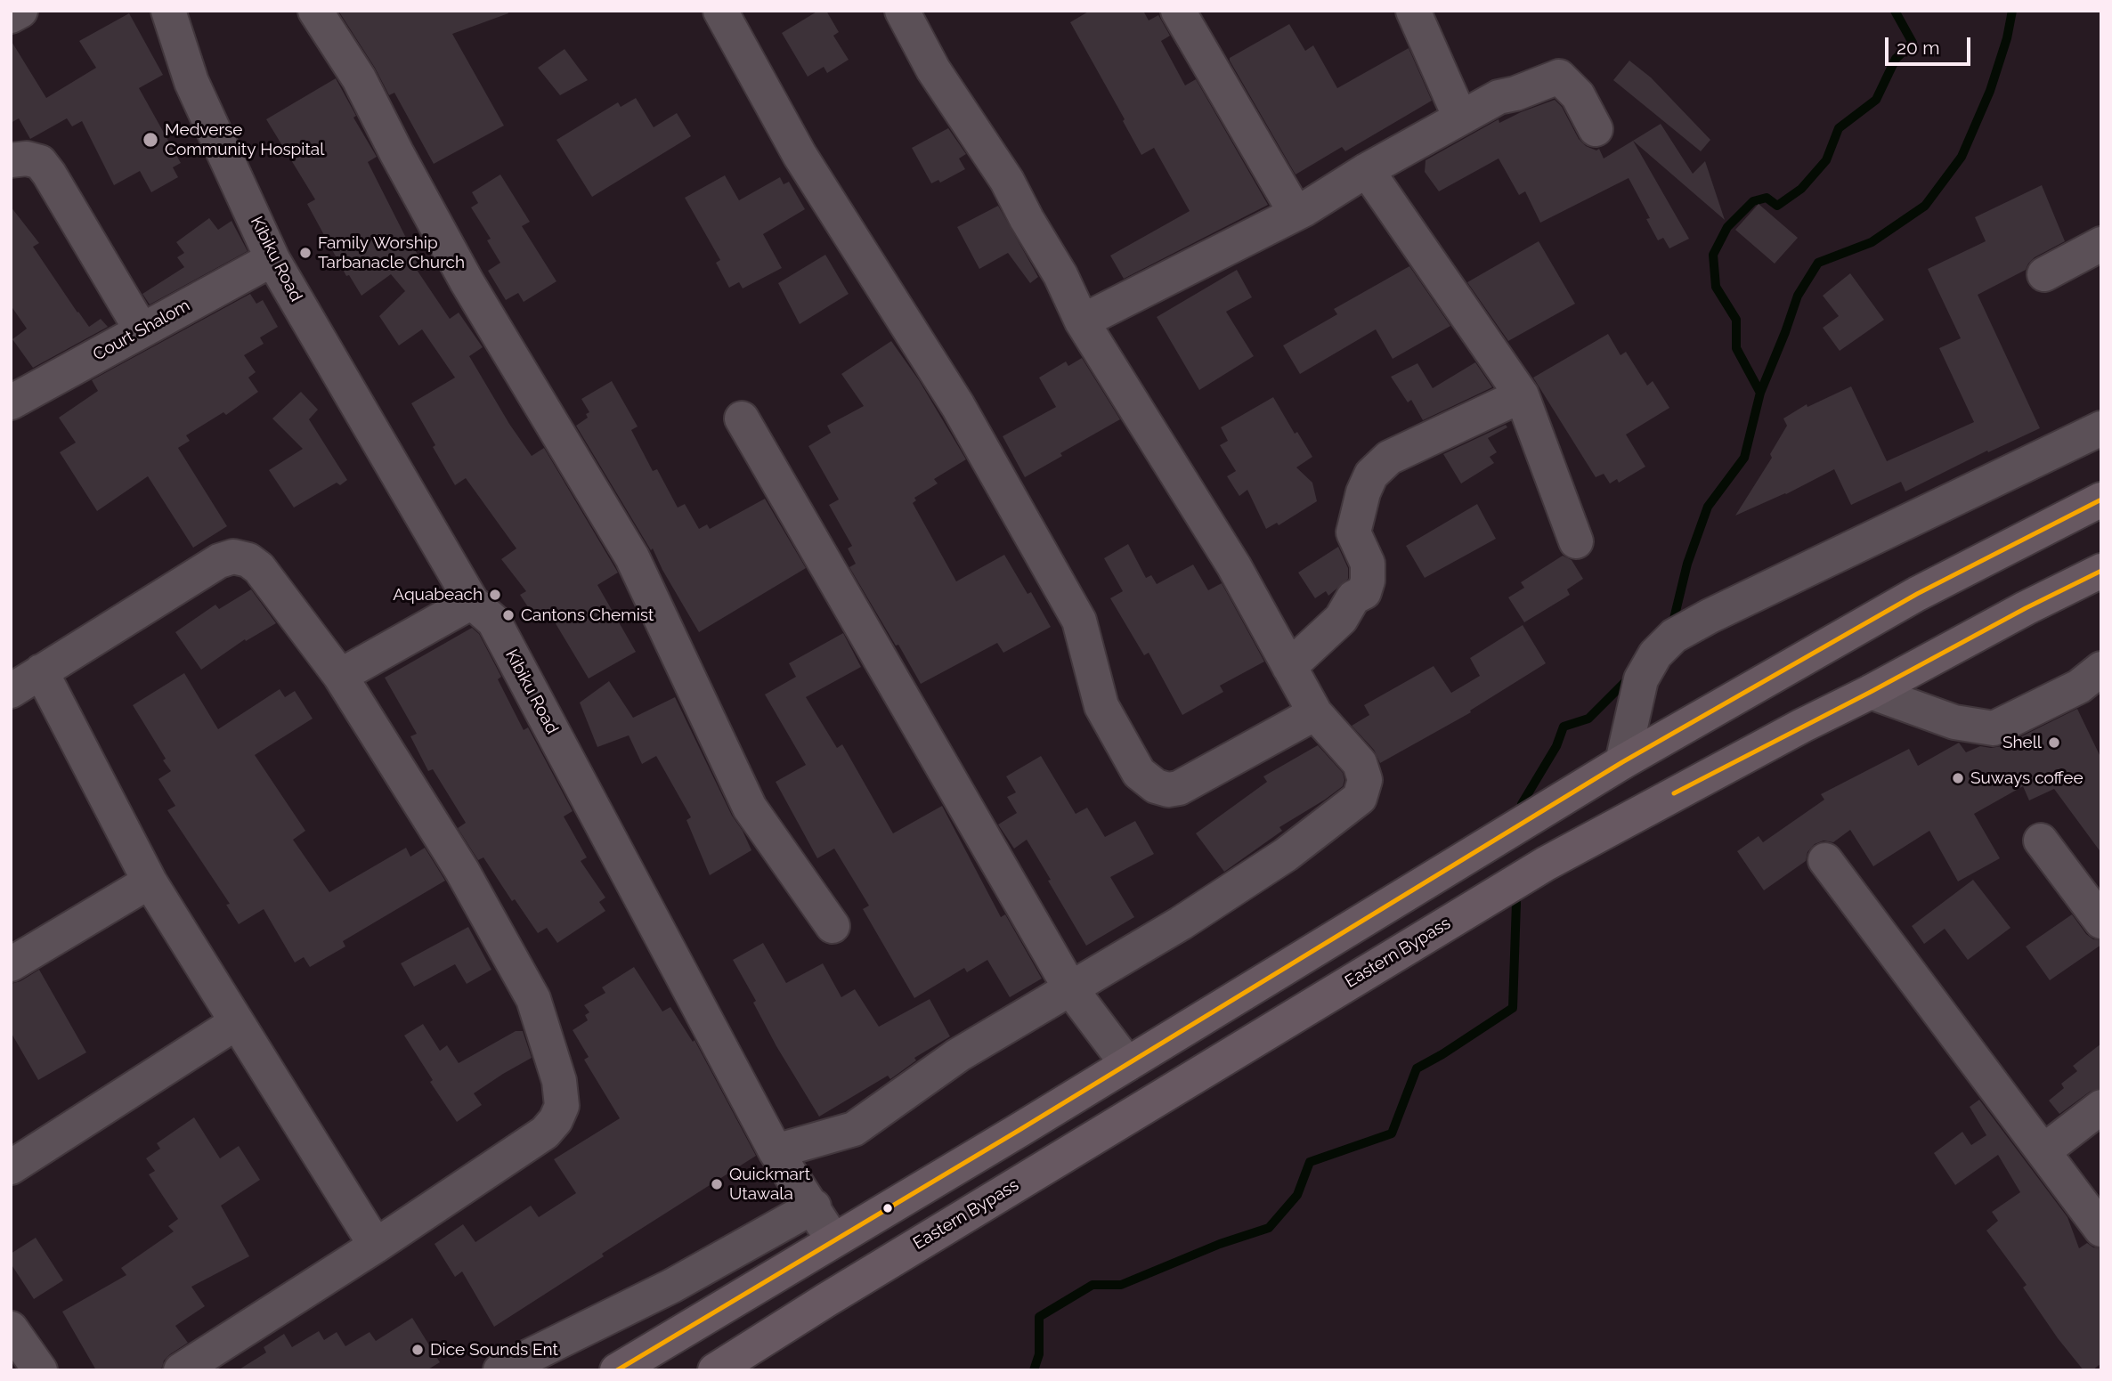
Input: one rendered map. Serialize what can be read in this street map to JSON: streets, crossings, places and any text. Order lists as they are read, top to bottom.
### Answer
{
  "streets": {
    "main road": ["Eastern Bypass"],
    "street": ["Kibiku Road", "Court Shalom"]
  },
  "crossings": [
    ["Kibiku Road", "Court Shalom"]
  ],
  "places": [
    "Medverse Community Hospital",
    "Family Worship Tarbanacle Church",
    "Aquabeach",
    "Cantons Chemist",
    "Shell",
    "Suways coffee",
    "Quickmart Utawala",
    "Dice Sounds Ent"
  ],
  "scale_bar": "20 m"
}
